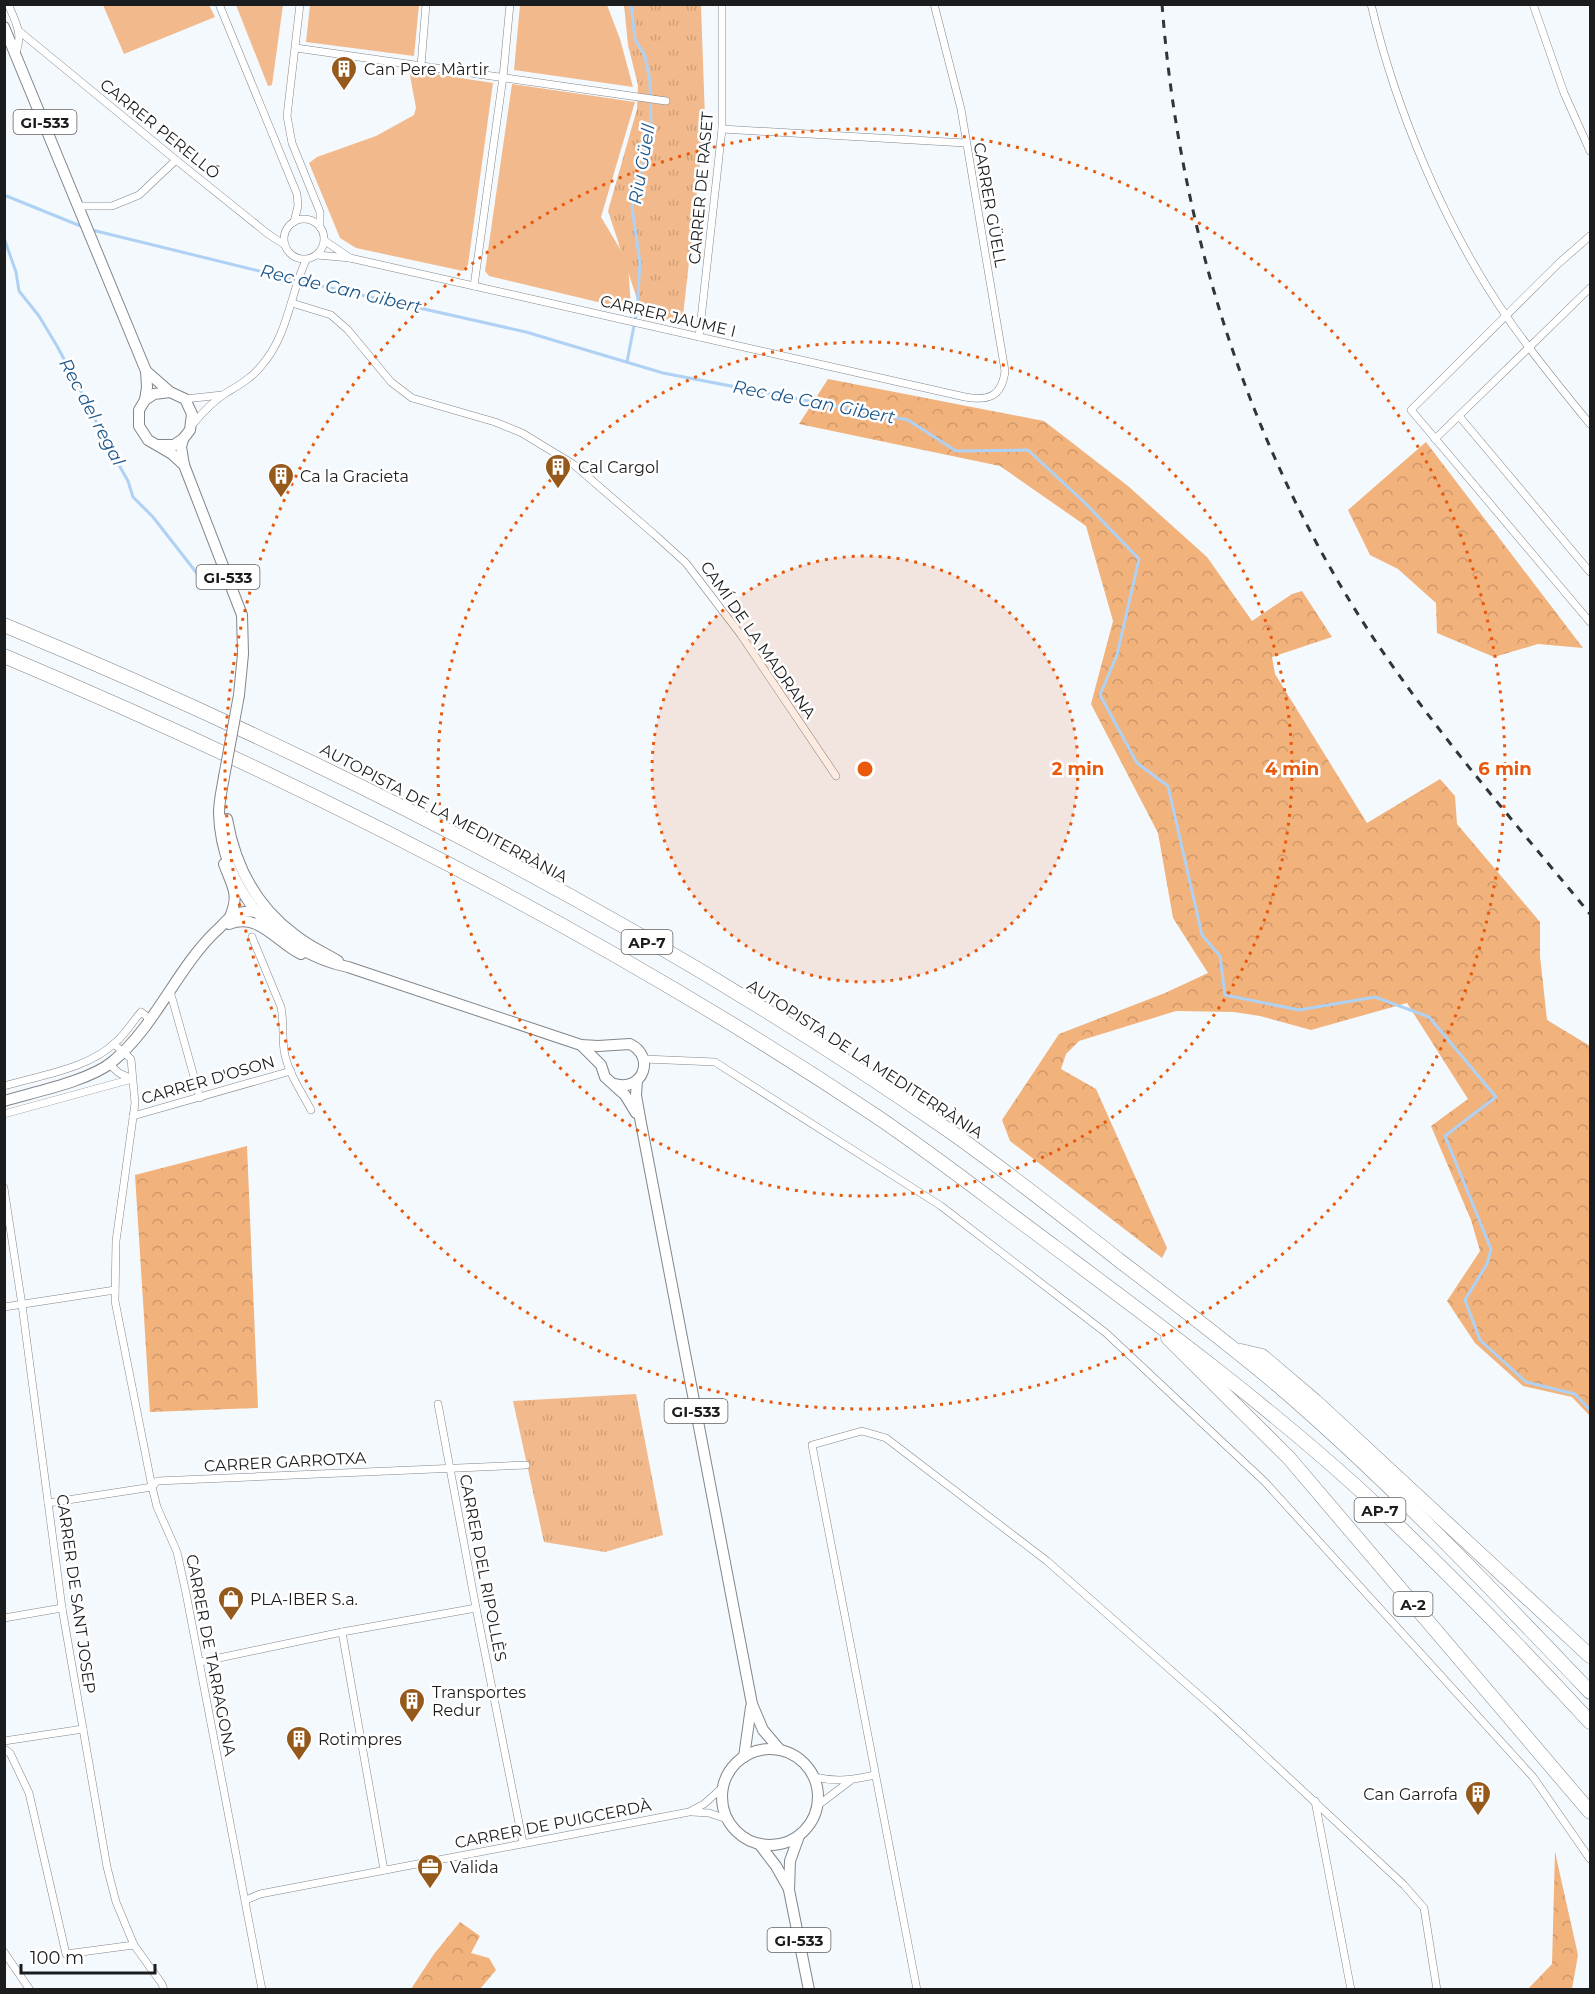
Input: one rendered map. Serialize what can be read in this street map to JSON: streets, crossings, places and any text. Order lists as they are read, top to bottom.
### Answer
{
  "streets": {
    "highway": ["AUTOPISTA DE LA MEDITERRÀNIA", "AP-7", "A-2"],
    "main road": ["GI-533"],
    "street": [
      "CARRER PERELLÓ",
      "CARRER DE RASET",
      "CARRER GÜELL",
      "CARRER JAUME I",
      "CAMÍ DE LA MADRANA",
      "CARRER D'OSON",
      "CARRER GARROTXA",
      "CARRER DEL RIPOLLÈS",
      "CARRER DE SANT JOSEP",
      "CARRER DE TARRAGONA",
      "CARRER DE PUIGCERDÀ"
    ]
  },
  "crossings": [
    ["GI-533", "CARRER DE PUIGCERDÀ"],
    ["CARRER PERELLÓ", "CARRER JAUME I"],
    ["CARRER DE RASET", "CARRER JAUME I"],
    ["CARRER GÜELL", "CARRER JAUME I"],
    ["AP-7", "A-2"],
    ["CARRER D'OSON", "CARRER DE TARRAGONA"],
    ["CARRER GARROTXA", "CARRER DEL RIPOLLÈS"],
    ["CARRER GARROTXA", "CARRER DE SANT JOSEP"],
    ["CARRER GARROTXA", "CARRER DE TARRAGONA"],
    ["CARRER DEL RIPOLLÈS", "CARRER DE PUIGCERDÀ"],
    ["CARRER DE TARRAGONA", "CARRER DE PUIGCERDÀ"]
  ],
  "water": ["Riu Güell", "Rec de Can Gibert", "Rec del regal"],
  "places": {
    "building": [
      "Can Pere Màrtir",
      "Cal Cargol",
      "Ca la Gracieta",
      "Transportes Redur",
      "Rotimpres",
      "Can Garrofa"
    ],
    "shop": ["PLA-IBER S.a."],
    "office": ["Valida"]
  },
  "scale_bar": "100 m",
  "rings": ["2 min", "4 min", "6 min"]
}
